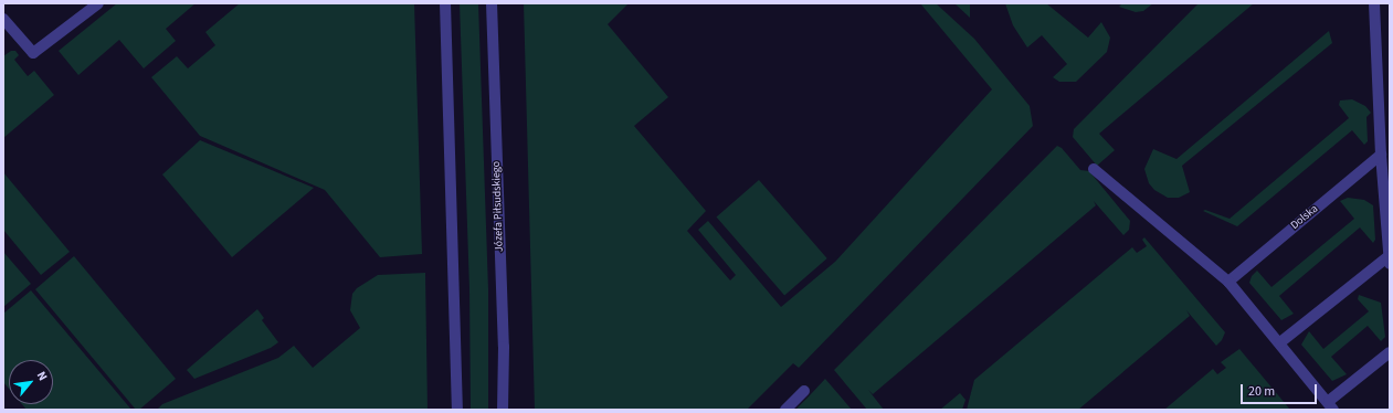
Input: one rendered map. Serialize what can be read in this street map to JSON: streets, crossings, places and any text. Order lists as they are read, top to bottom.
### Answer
{
  "streets": {
    "street": ["Józefa Piłsudskiego", "Dolska"]
  },
  "scale_bar": "20 m",
  "north": "top right"
}
